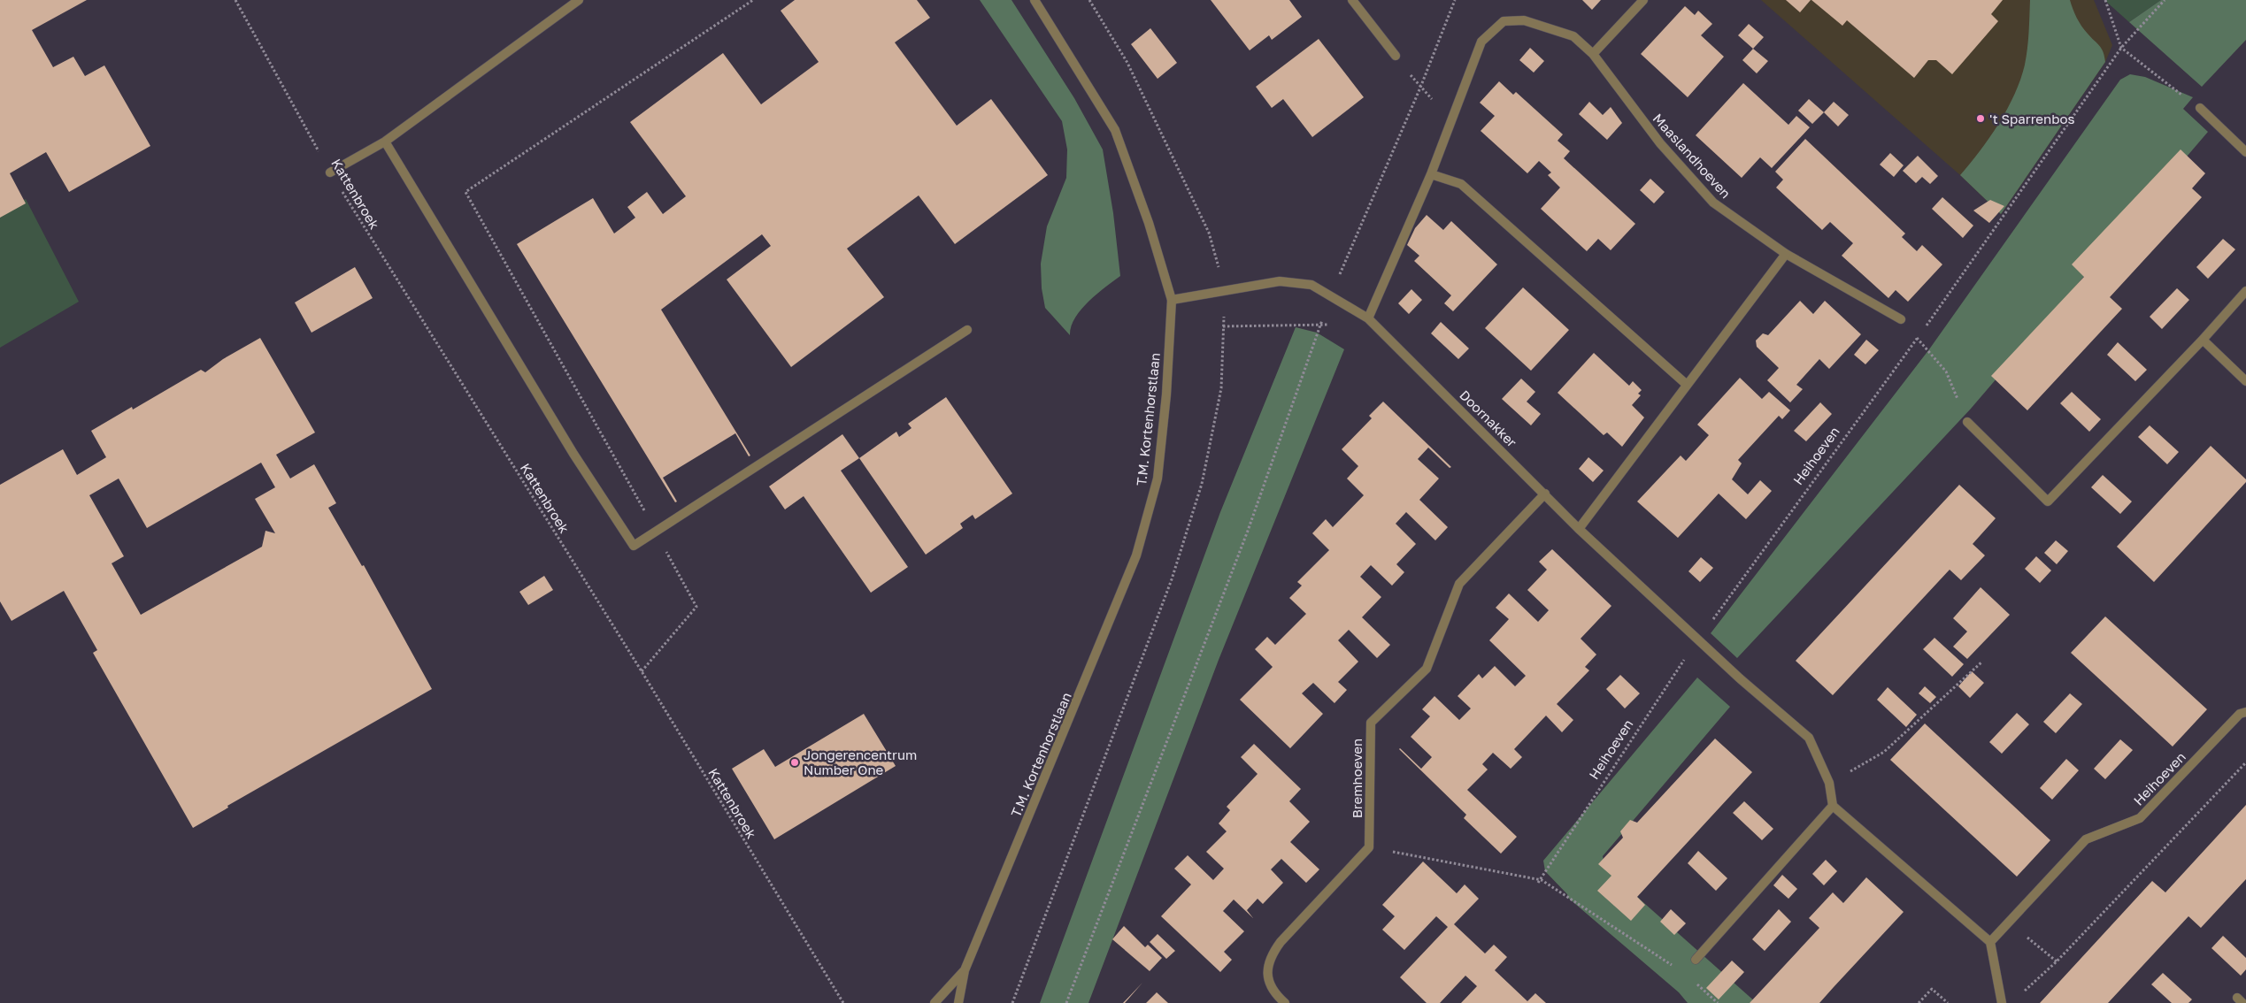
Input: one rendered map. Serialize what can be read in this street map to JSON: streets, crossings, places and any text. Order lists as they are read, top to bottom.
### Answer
{
  "streets": {
    "street": [
      "Maaslandhoeven",
      "Doornakker",
      "T.M. Kortenhorstlaan",
      "Heihoeven",
      "Bremhoeven"
    ],
    "path": ["Kattenbroek"]
  },
  "crossings": [
    ["Maaslandhoeven", "Doornakker"],
    ["Doornakker", "T.M. Kortenhorstlaan"],
    ["Doornakker", "Heihoeven"],
    ["Doornakker", "Bremhoeven"]
  ],
  "places": ["'t Sparrenbos", "Jongerencentrum Number One"]
}
